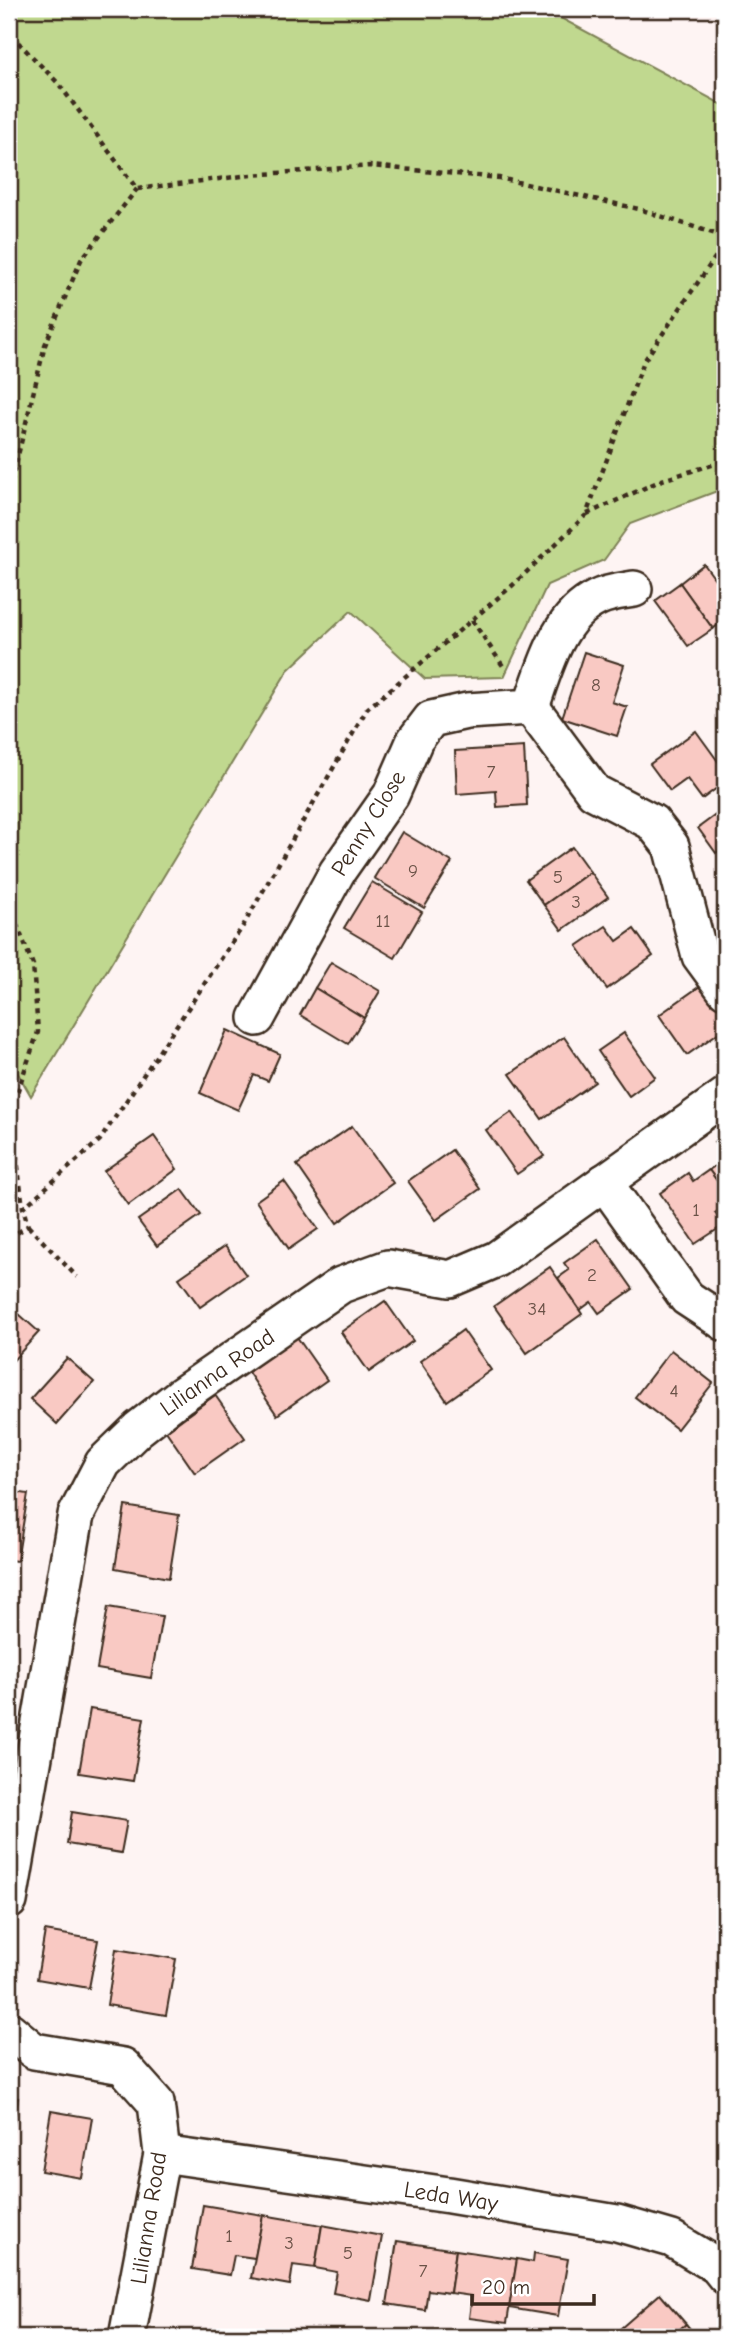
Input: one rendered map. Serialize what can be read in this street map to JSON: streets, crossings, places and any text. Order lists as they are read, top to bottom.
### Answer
{
  "streets": {
    "street": ["Penny Close", "Lilianna Road", "Leda Way"]
  },
  "crossings": [
    ["Lilianna Road", "Leda Way"]
  ],
  "house_numbers": [
    "8",
    "7",
    "9",
    "5",
    "3",
    "11",
    "1",
    "2",
    "34",
    "4",
    "1",
    "3",
    "5",
    "7"
  ],
  "scale_bar": "20 m"
}
